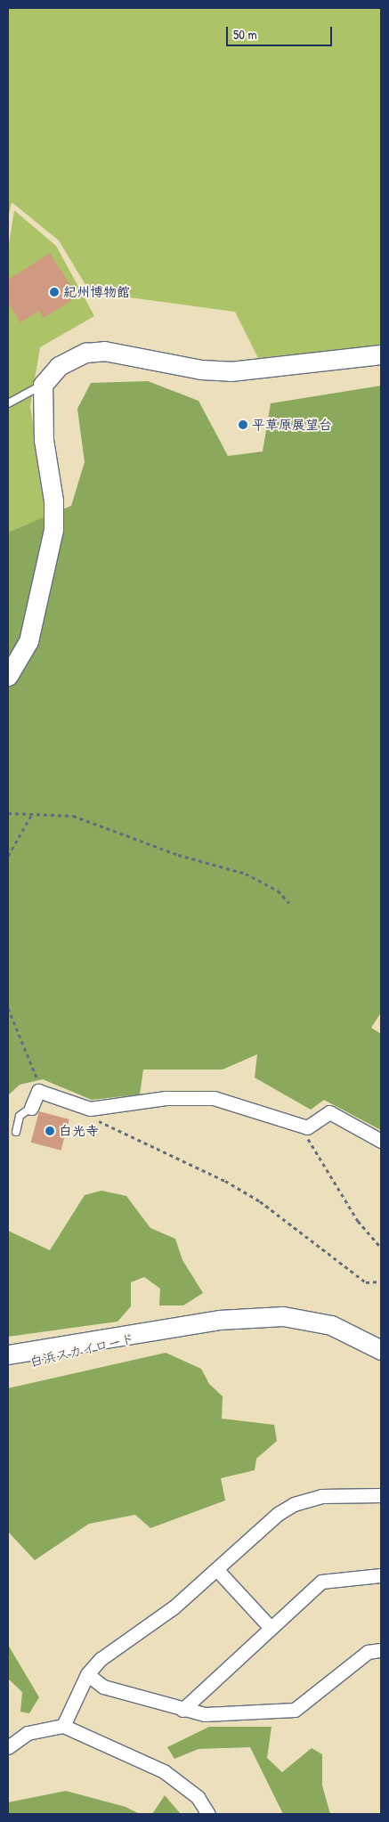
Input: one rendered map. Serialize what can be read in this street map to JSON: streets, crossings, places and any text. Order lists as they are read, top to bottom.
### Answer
{
  "streets": {
    "street": ["白浜スカイロード"]
  },
  "places": ["紀州博物館", "平草原展望台", "白光寺"],
  "scale_bar": "50 m"
}
